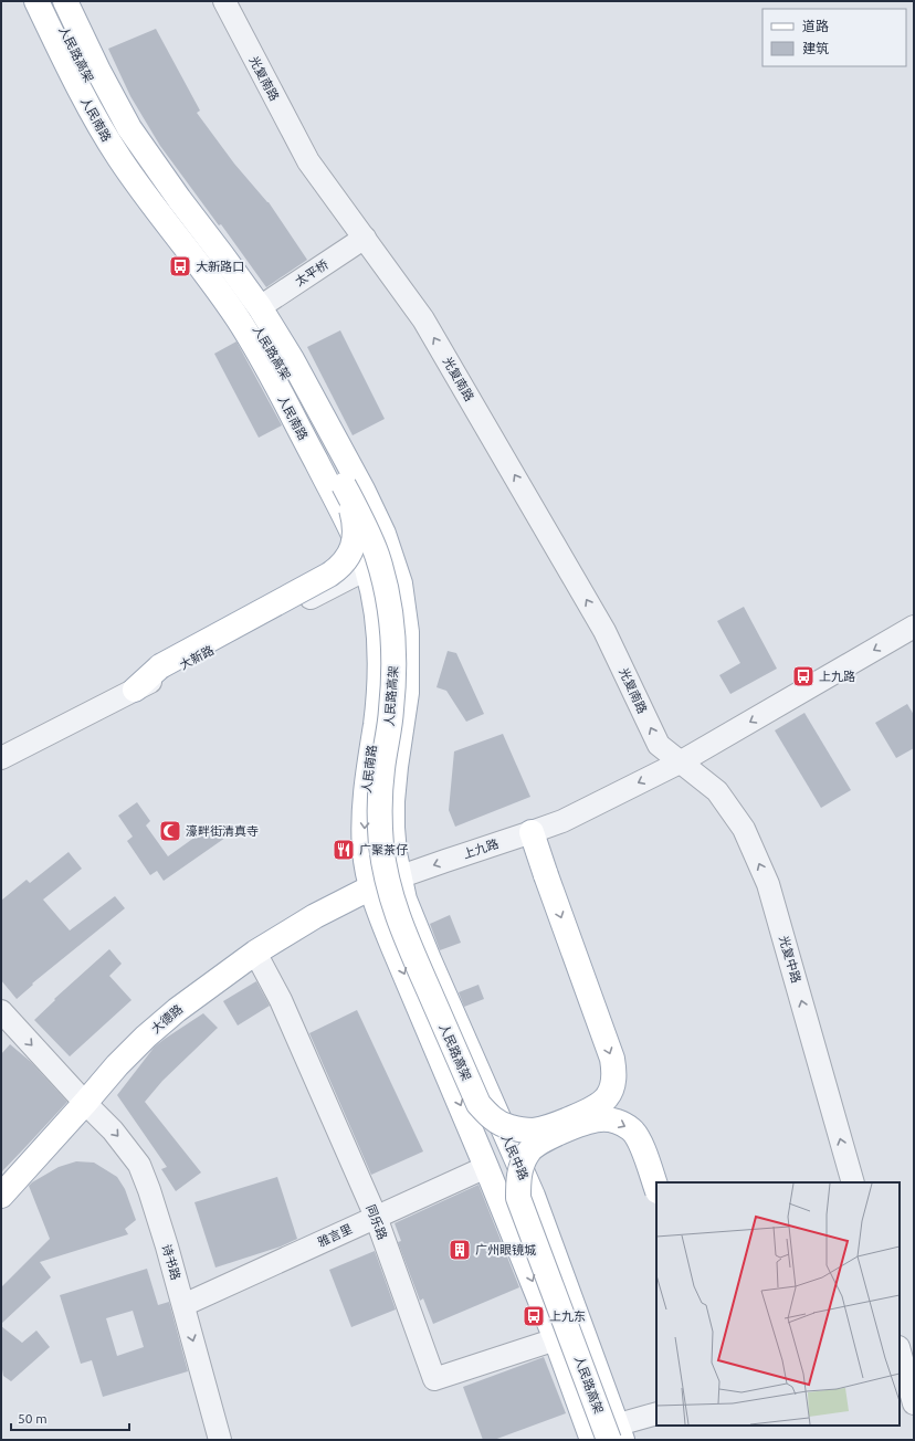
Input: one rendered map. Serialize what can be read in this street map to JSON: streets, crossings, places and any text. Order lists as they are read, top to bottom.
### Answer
{
  "streets": {
    "main road": [
      "人民路高架",
      "人民南路",
      "大德路",
      "人民中路"
    ],
    "street": [
      "光复南路",
      "太平桥",
      "大新路",
      "上九路",
      "光复中路",
      "同乐路",
      "雅言里",
      "诗书路"
    ]
  },
  "crossings": [
    ["人民路高架", "人民中路"],
    ["光复南路", "太平桥"],
    ["光复南路", "上九路"],
    ["光复南路", "光复中路"],
    ["人民南路", "太平桥"],
    ["人民南路", "大新路"],
    ["人民南路", "上九路"],
    ["人民南路", "大德路"],
    ["人民南路", "人民中路"],
    ["上九路", "光复中路"],
    ["上九路", "大德路"],
    ["上九路", "人民中路"],
    ["大德路", "同乐路"],
    ["大德路", "诗书路"],
    ["同乐路", "雅言里"],
    ["雅言里", "诗书路"]
  ],
  "one_way": [
    "光复南路",
    "上九路",
    "光复中路",
    "诗书路"
  ],
  "places": {
    "bus stop": ["大新路口", "上九路", "上九东"],
    "mosque": ["濠畔街清真寺"],
    "restaurant": ["广聚茶仔"],
    "building": ["广州眼镜城"]
  },
  "legend": ["道路", "建筑"],
  "scale_bar": "50 m"
}
